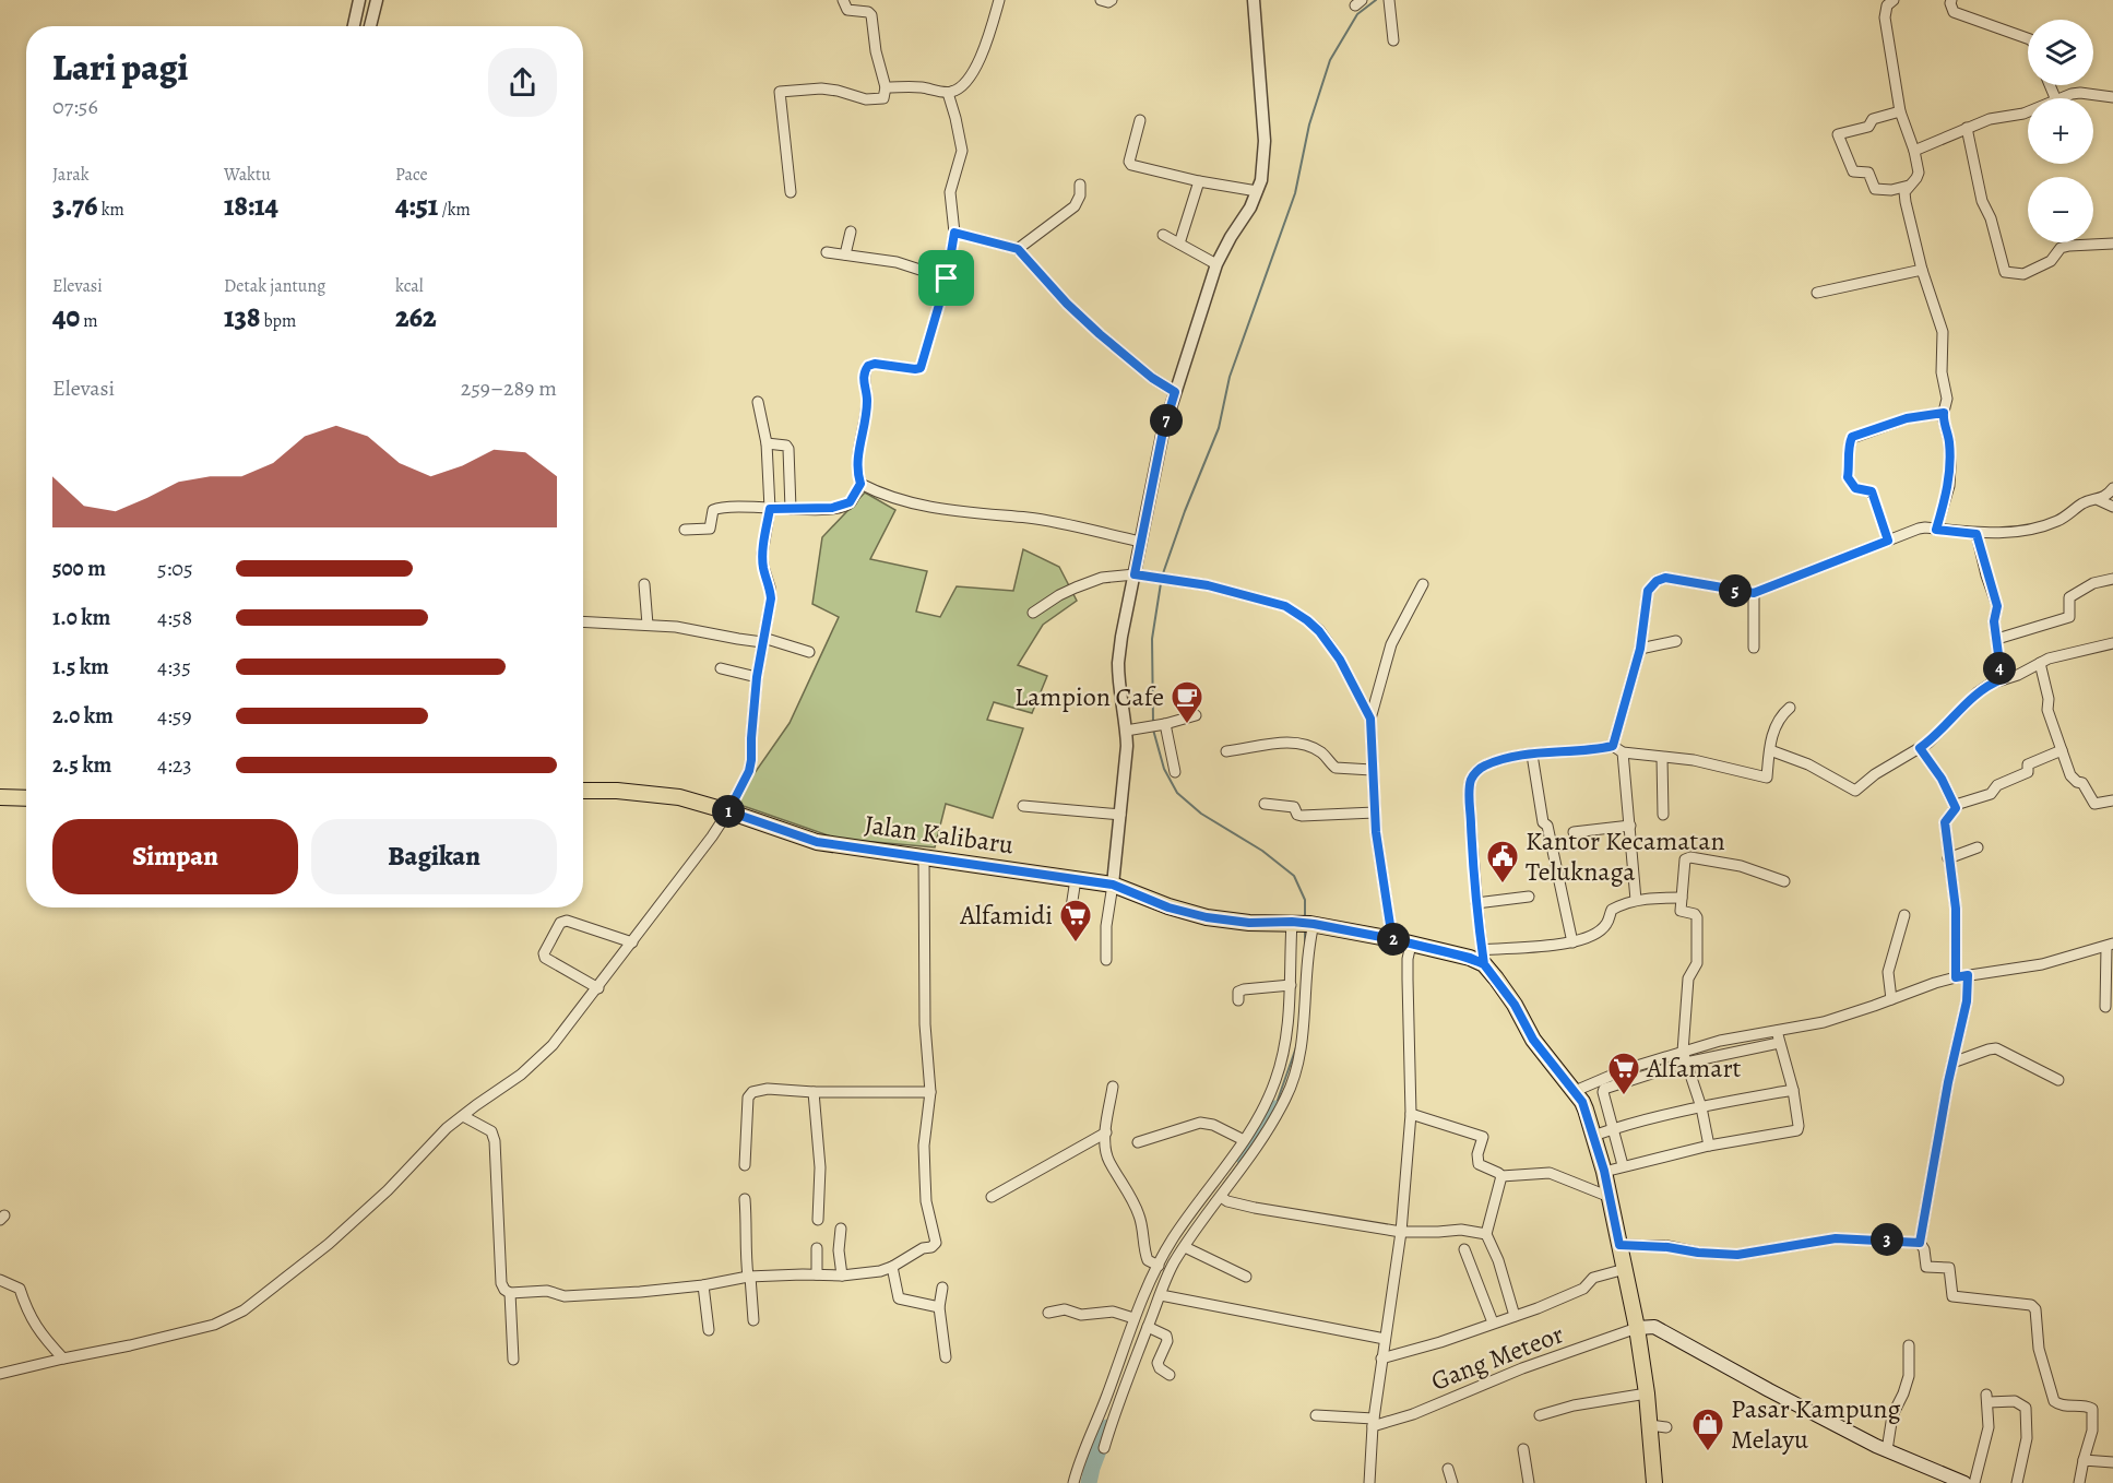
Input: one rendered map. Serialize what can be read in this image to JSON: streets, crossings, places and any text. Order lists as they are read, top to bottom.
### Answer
{
  "streets": {
    "main road": ["Jalan Kalibaru"],
    "street": ["Gang Meteor"]
  },
  "places": {
    "cafe": ["Lampion Cafe"],
    "public building": ["Kantor Kecamatan Teluknaga"],
    "supermarket": ["Alfamidi", "Alfamart"],
    "shop": ["Pasar Kampung Melayu"]
  },
  "page": {
    "map_buttons": ["+", "−"],
    "heading": ["Lari pagi", "07:56"],
    "stats": [
      ["Jarak", "3.76 km"],
      ["Waktu", "18:14"],
      ["Pace", "4:51 /km"],
      ["Elevasi", "40 m"],
      ["Detak jantung", "138 bpm"],
      ["kcal", "262"]
    ],
    "chart": ["Elevasi", "259–289 m"],
    "pins": [
      "7",
      "5",
      "4",
      "1",
      "2",
      "3"
    ],
    "list": [
      {
        "name": "500 m",
        "note": "5:05"
      },
      {
        "name": "1.0 km",
        "note": "4:58"
      },
      {
        "name": "1.5 km",
        "note": "4:35"
      },
      {
        "name": "2.0 km",
        "note": "4:59"
      },
      {
        "name": "2.5 km",
        "note": "4:23"
      }
    ],
    "buttons": ["Simpan", "Bagikan"]
  }
}
